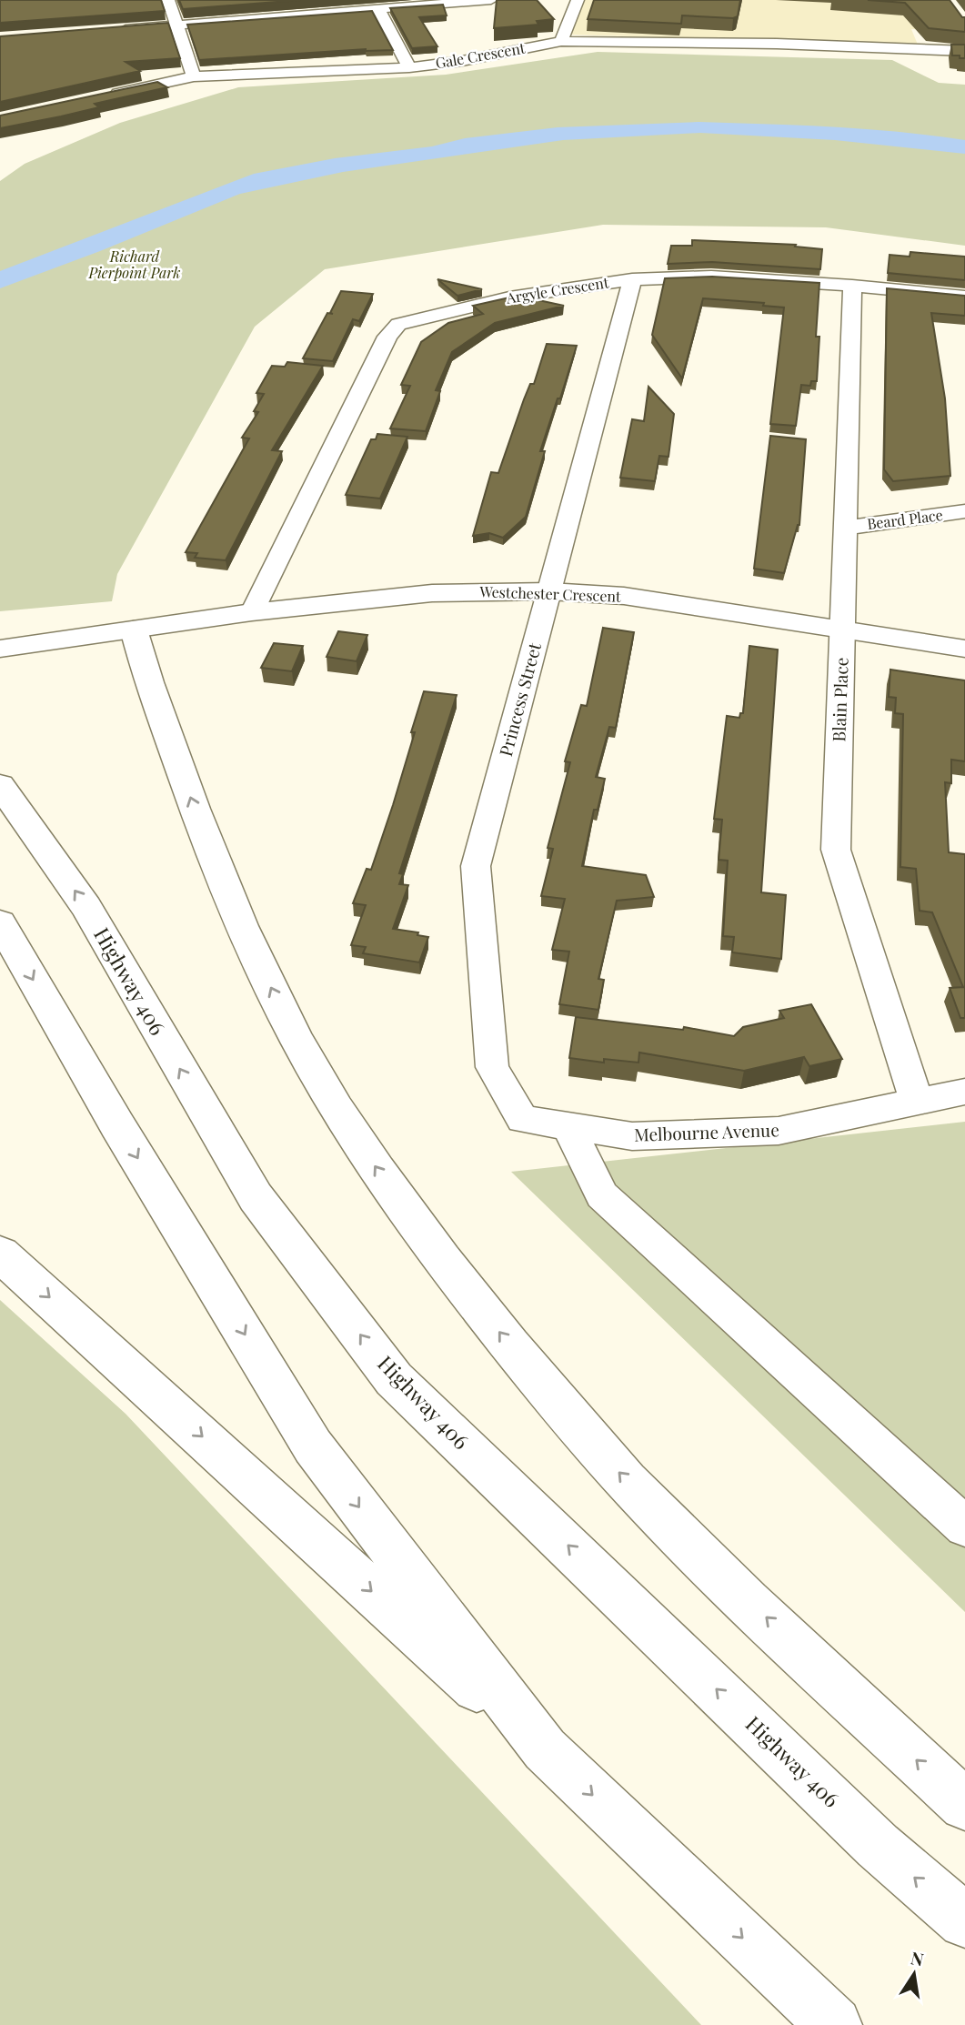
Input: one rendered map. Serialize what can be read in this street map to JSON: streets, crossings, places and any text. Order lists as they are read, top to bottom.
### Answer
{
  "streets": {
    "main road": ["Westchester Crescent", "Highway 406"],
    "street": [
      "Gale Crescent",
      "Argyle Crescent",
      "Beard Place",
      "Princess Street",
      "Blain Place",
      "Melbourne Avenue"
    ]
  },
  "crossings": [
    ["Argyle Crescent", "Westchester Crescent"],
    ["Argyle Crescent", "Princess Street"],
    ["Argyle Crescent", "Blain Place"],
    ["Beard Place", "Blain Place"],
    ["Westchester Crescent", "Princess Street"],
    ["Westchester Crescent", "Blain Place"],
    ["Princess Street", "Melbourne Avenue"],
    ["Blain Place", "Melbourne Avenue"]
  ],
  "parks": ["Richard Pierpoint Park"],
  "north": "top"
}
